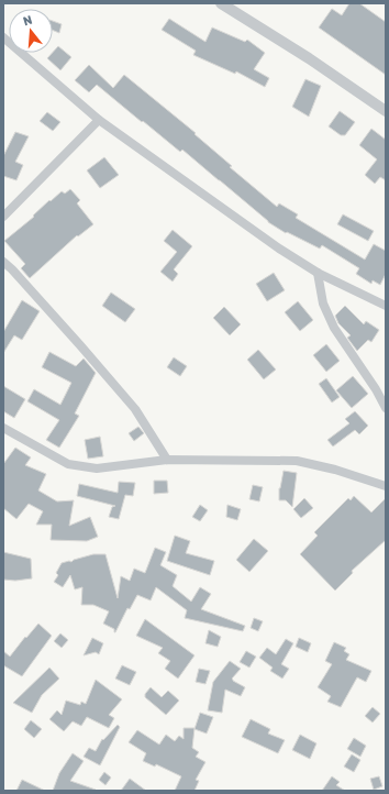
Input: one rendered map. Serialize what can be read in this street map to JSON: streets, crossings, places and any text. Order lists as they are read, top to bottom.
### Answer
{
  "north": "top"
}
